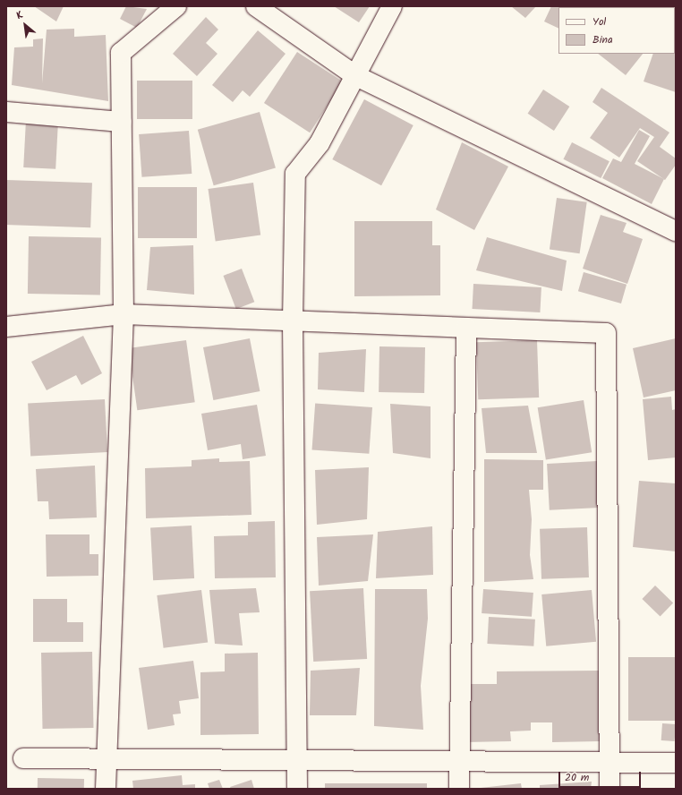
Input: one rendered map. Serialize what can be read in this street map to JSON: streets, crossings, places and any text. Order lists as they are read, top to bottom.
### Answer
{
  "legend": ["Yol", "Bina"],
  "scale_bar": "20 m",
  "north": "top left"
}
